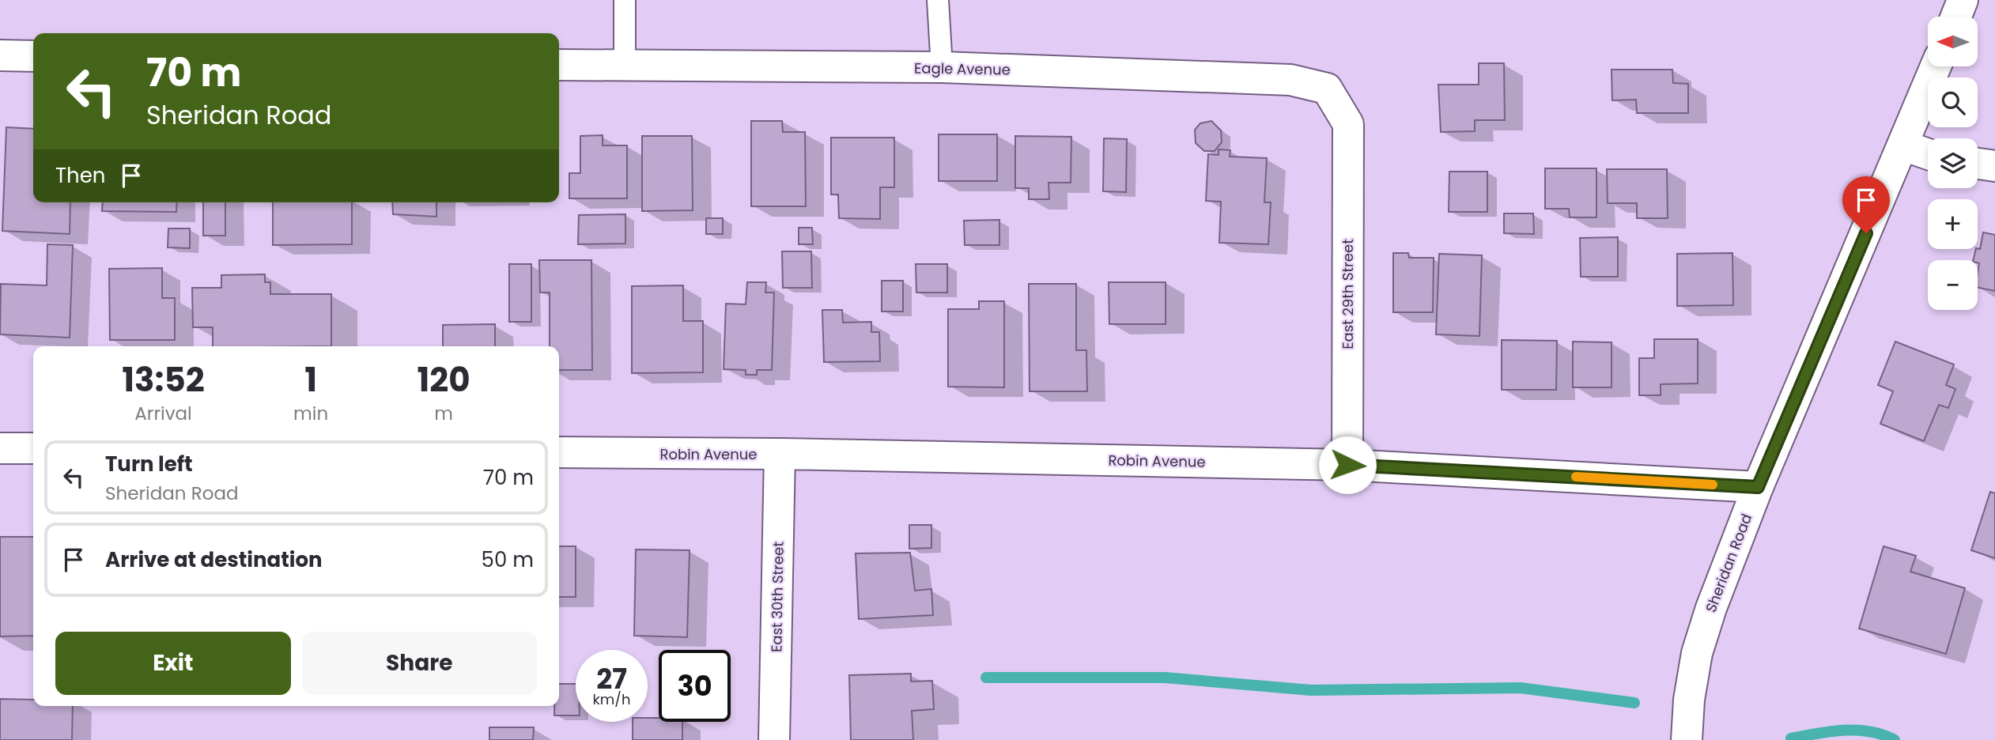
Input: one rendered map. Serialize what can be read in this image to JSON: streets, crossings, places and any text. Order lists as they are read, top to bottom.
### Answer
{
  "streets": {
    "street": [
      "Eagle Avenue",
      "East 29th Street",
      "Robin Avenue",
      "Sheridan Road",
      "East 30th Street"
    ]
  },
  "crossings": [
    ["Eagle Avenue", "East 29th Street"],
    ["East 29th Street", "Robin Avenue"],
    ["Robin Avenue", "Sheridan Road"],
    ["Robin Avenue", "East 30th Street"]
  ],
  "north": "left",
  "page": {
    "map_buttons": ["+", "−"],
    "turn": ["70 m", "Sheridan Road"],
    "then": "Then",
    "eta": [
      "13:52",
      "Arrival",
      "1",
      "min",
      "120",
      "m"
    ],
    "list": [
      {
        "name": "Turn left",
        "note": "Sheridan Road",
        "value": "70 m"
      },
      {
        "name": "Arrive at destination",
        "value": "50 m"
      }
    ],
    "buttons": ["Exit", "Share"],
    "speed": "27 km/h",
    "limit": "30"
  }
}
